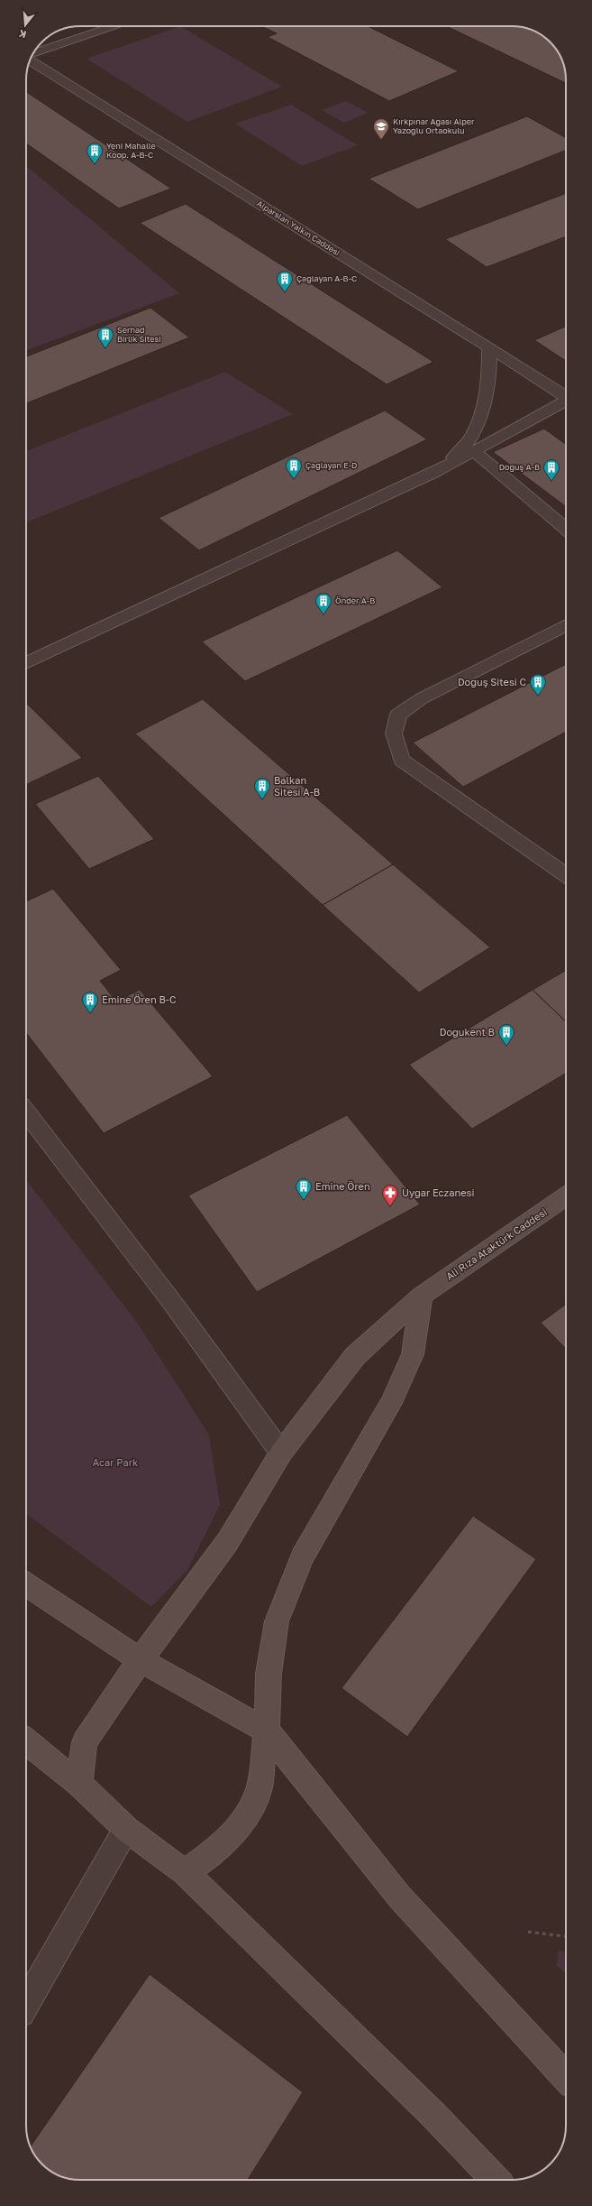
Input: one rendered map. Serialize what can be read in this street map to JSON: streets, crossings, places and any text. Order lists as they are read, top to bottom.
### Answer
{
  "streets": {
    "main road": ["Ali Rıza Ataktürk Caddesi"],
    "street": ["Alparslan Yalkın Caddesi"]
  },
  "parks": ["Acar Park"],
  "places": {
    "school or university": ["Kırkpınar Ağası Alper Yazoğlu Ortaokulu"],
    "building": [
      "Yeni Mahalle Koop. A-B-C",
      "Çağlayan A-B-C",
      "Serhad Birlik Sitesi",
      "Çağlayan E-D",
      "Doğuş A-B",
      "Önder A-B",
      "Doğuş Sitesi C",
      "Balkan Sitesi A-B",
      "Emine Ören B-C",
      "Doğukent B",
      "Emine Ören"
    ],
    "pharmacy": ["Uygar Eczanesi"]
  },
  "north": "bottom"
}
